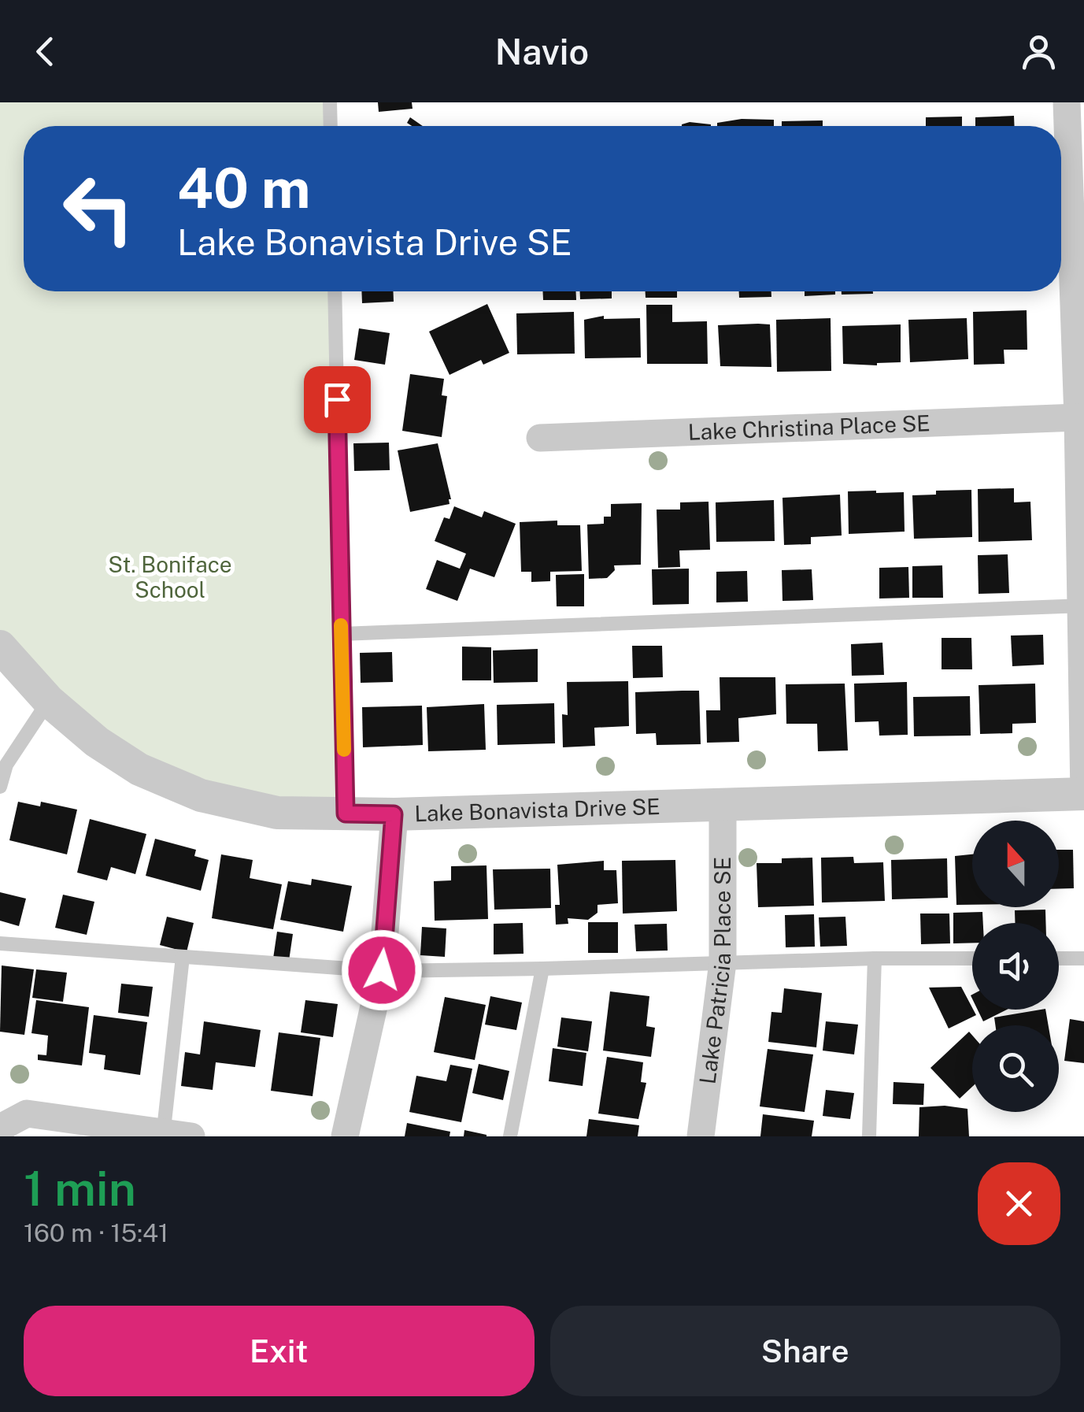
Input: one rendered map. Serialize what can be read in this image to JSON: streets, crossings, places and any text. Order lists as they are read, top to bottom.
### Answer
{
  "streets": {
    "street": ["Lake Christina Place SE", "Lake Bonavista Drive SE", "Lake Patricia Place SE"]
  },
  "crossings": [
    ["Lake Bonavista Drive SE", "Lake Patricia Place SE"]
  ],
  "parks": ["St. Boniface School"],
  "north": "top",
  "page": {
    "header": "Navio",
    "turn": ["40 m", "Lake Bonavista Drive SE"],
    "heading": ["1 min", "160 m · 15:41"],
    "buttons": ["Exit", "Share"]
  }
}
